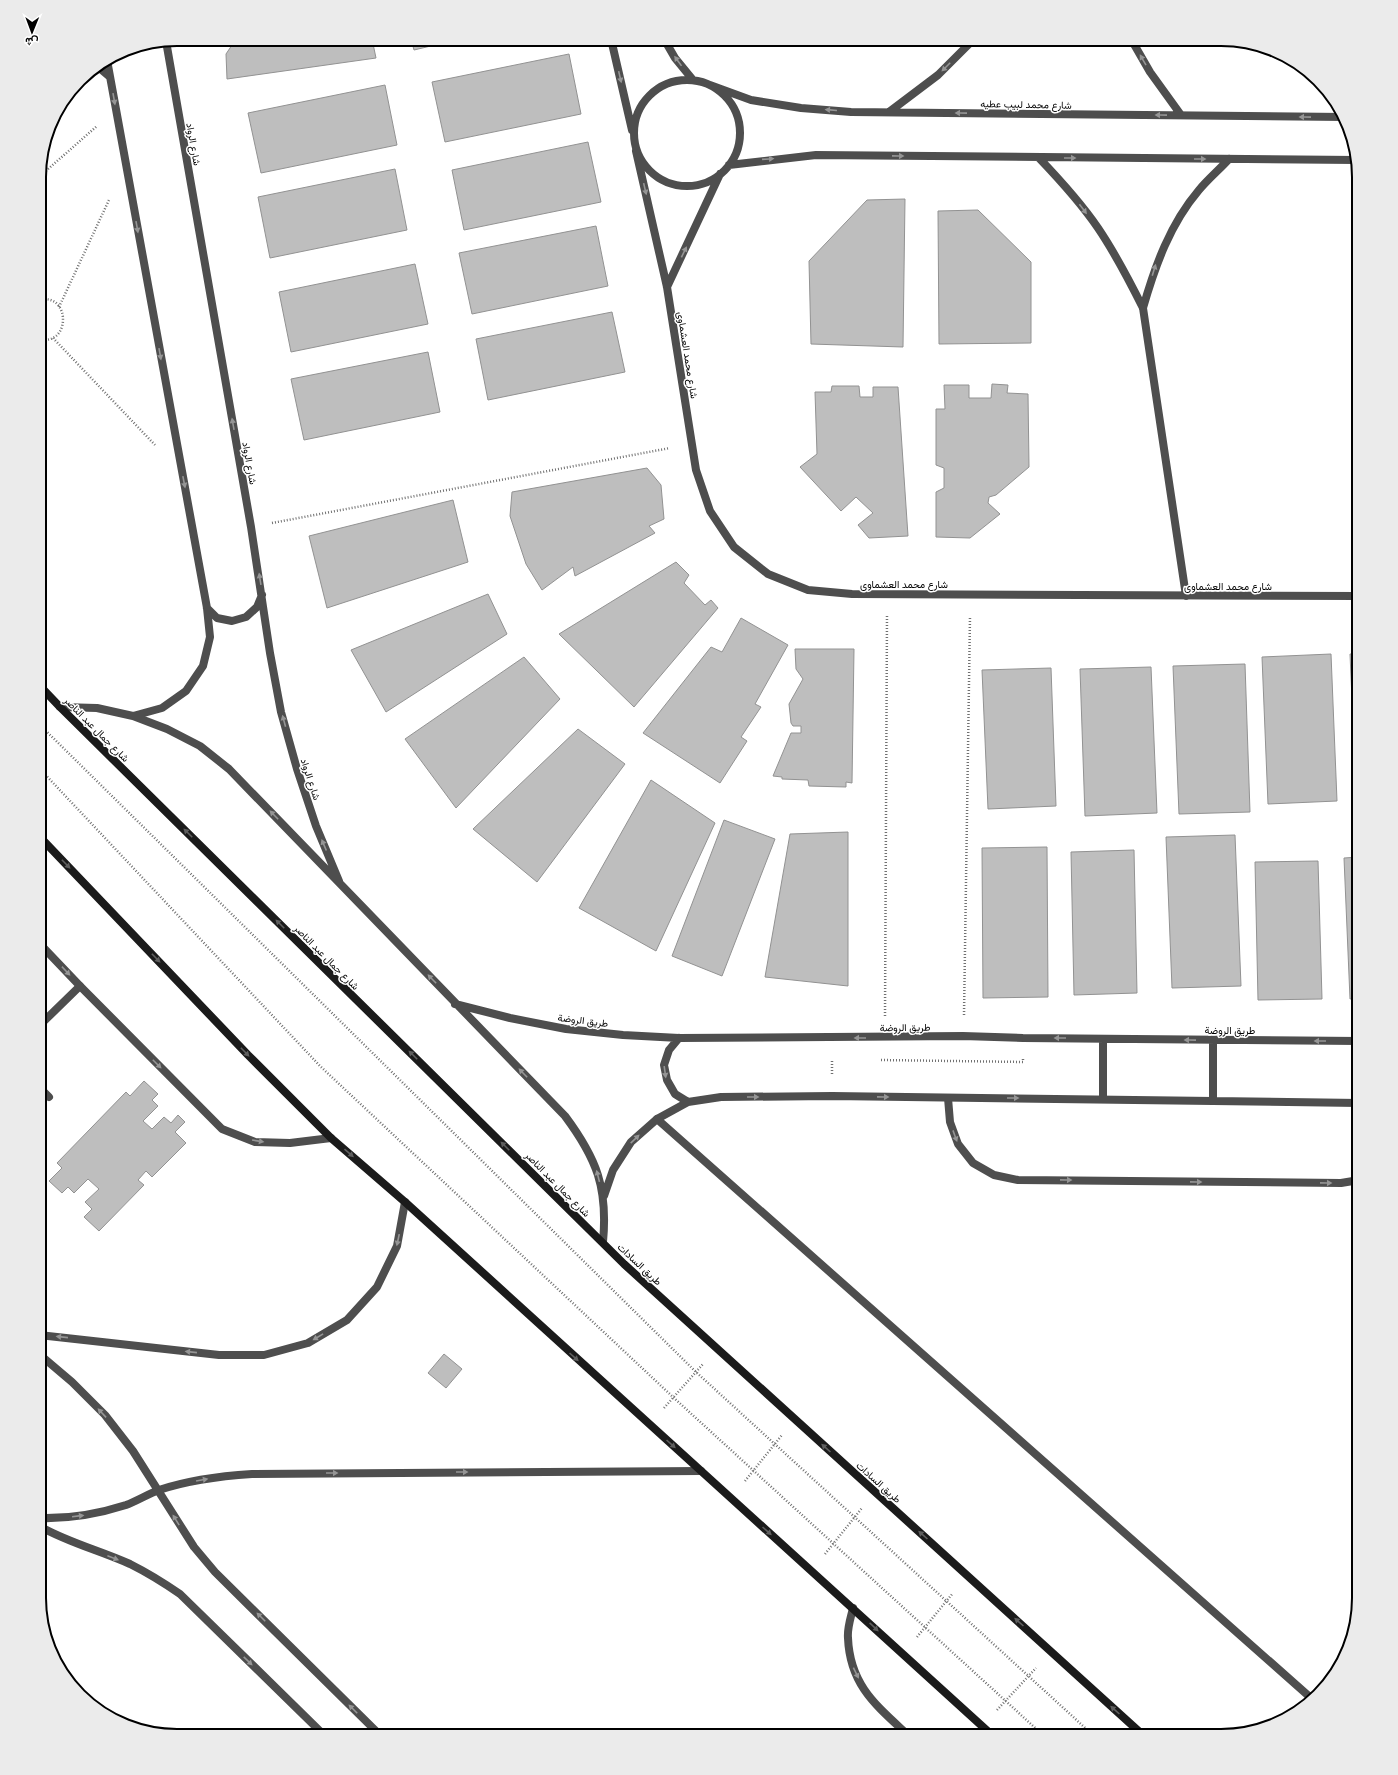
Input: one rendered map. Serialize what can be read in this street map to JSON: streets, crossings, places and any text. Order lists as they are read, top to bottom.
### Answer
{
  "streets": {
    "main road": ["شارع جمال عبد الناصر", "طريق السادات"],
    "street": [
      "شارع محمد لبيب عطيه",
      "شارع الرواد",
      "شارع محمد العشماوى",
      "طريق الروضة"
    ]
  },
  "crossings": [
    ["شارع محمد لبيب عطيه", "شارع محمد العشماوى"],
    ["شارع جمال عبد الناصر", "طريق السادات"]
  ],
  "one_way": ["شارع جمال عبد الناصر", "طريق السادات"],
  "north": "bottom"
}
